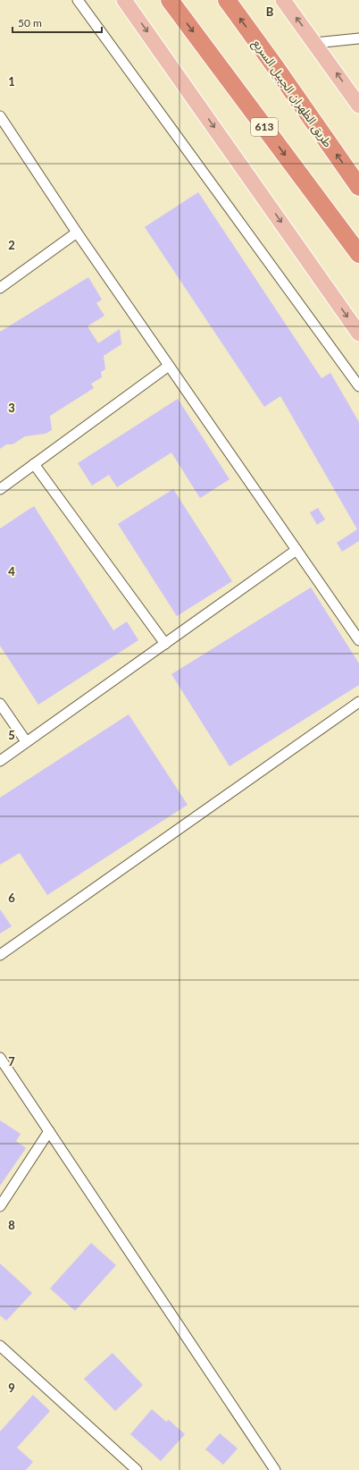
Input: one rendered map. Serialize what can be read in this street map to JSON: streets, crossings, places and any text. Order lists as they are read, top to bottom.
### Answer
{
  "streets": {
    "highway": ["طريق الظهران الجبيل السريع", "613"]
  },
  "scale_bar": "50 m",
  "grid": {
    "columns": ["B"],
    "rows": [
      "1",
      "2",
      "3",
      "4",
      "5",
      "6",
      "7",
      "8",
      "9"
    ]
  }
}
